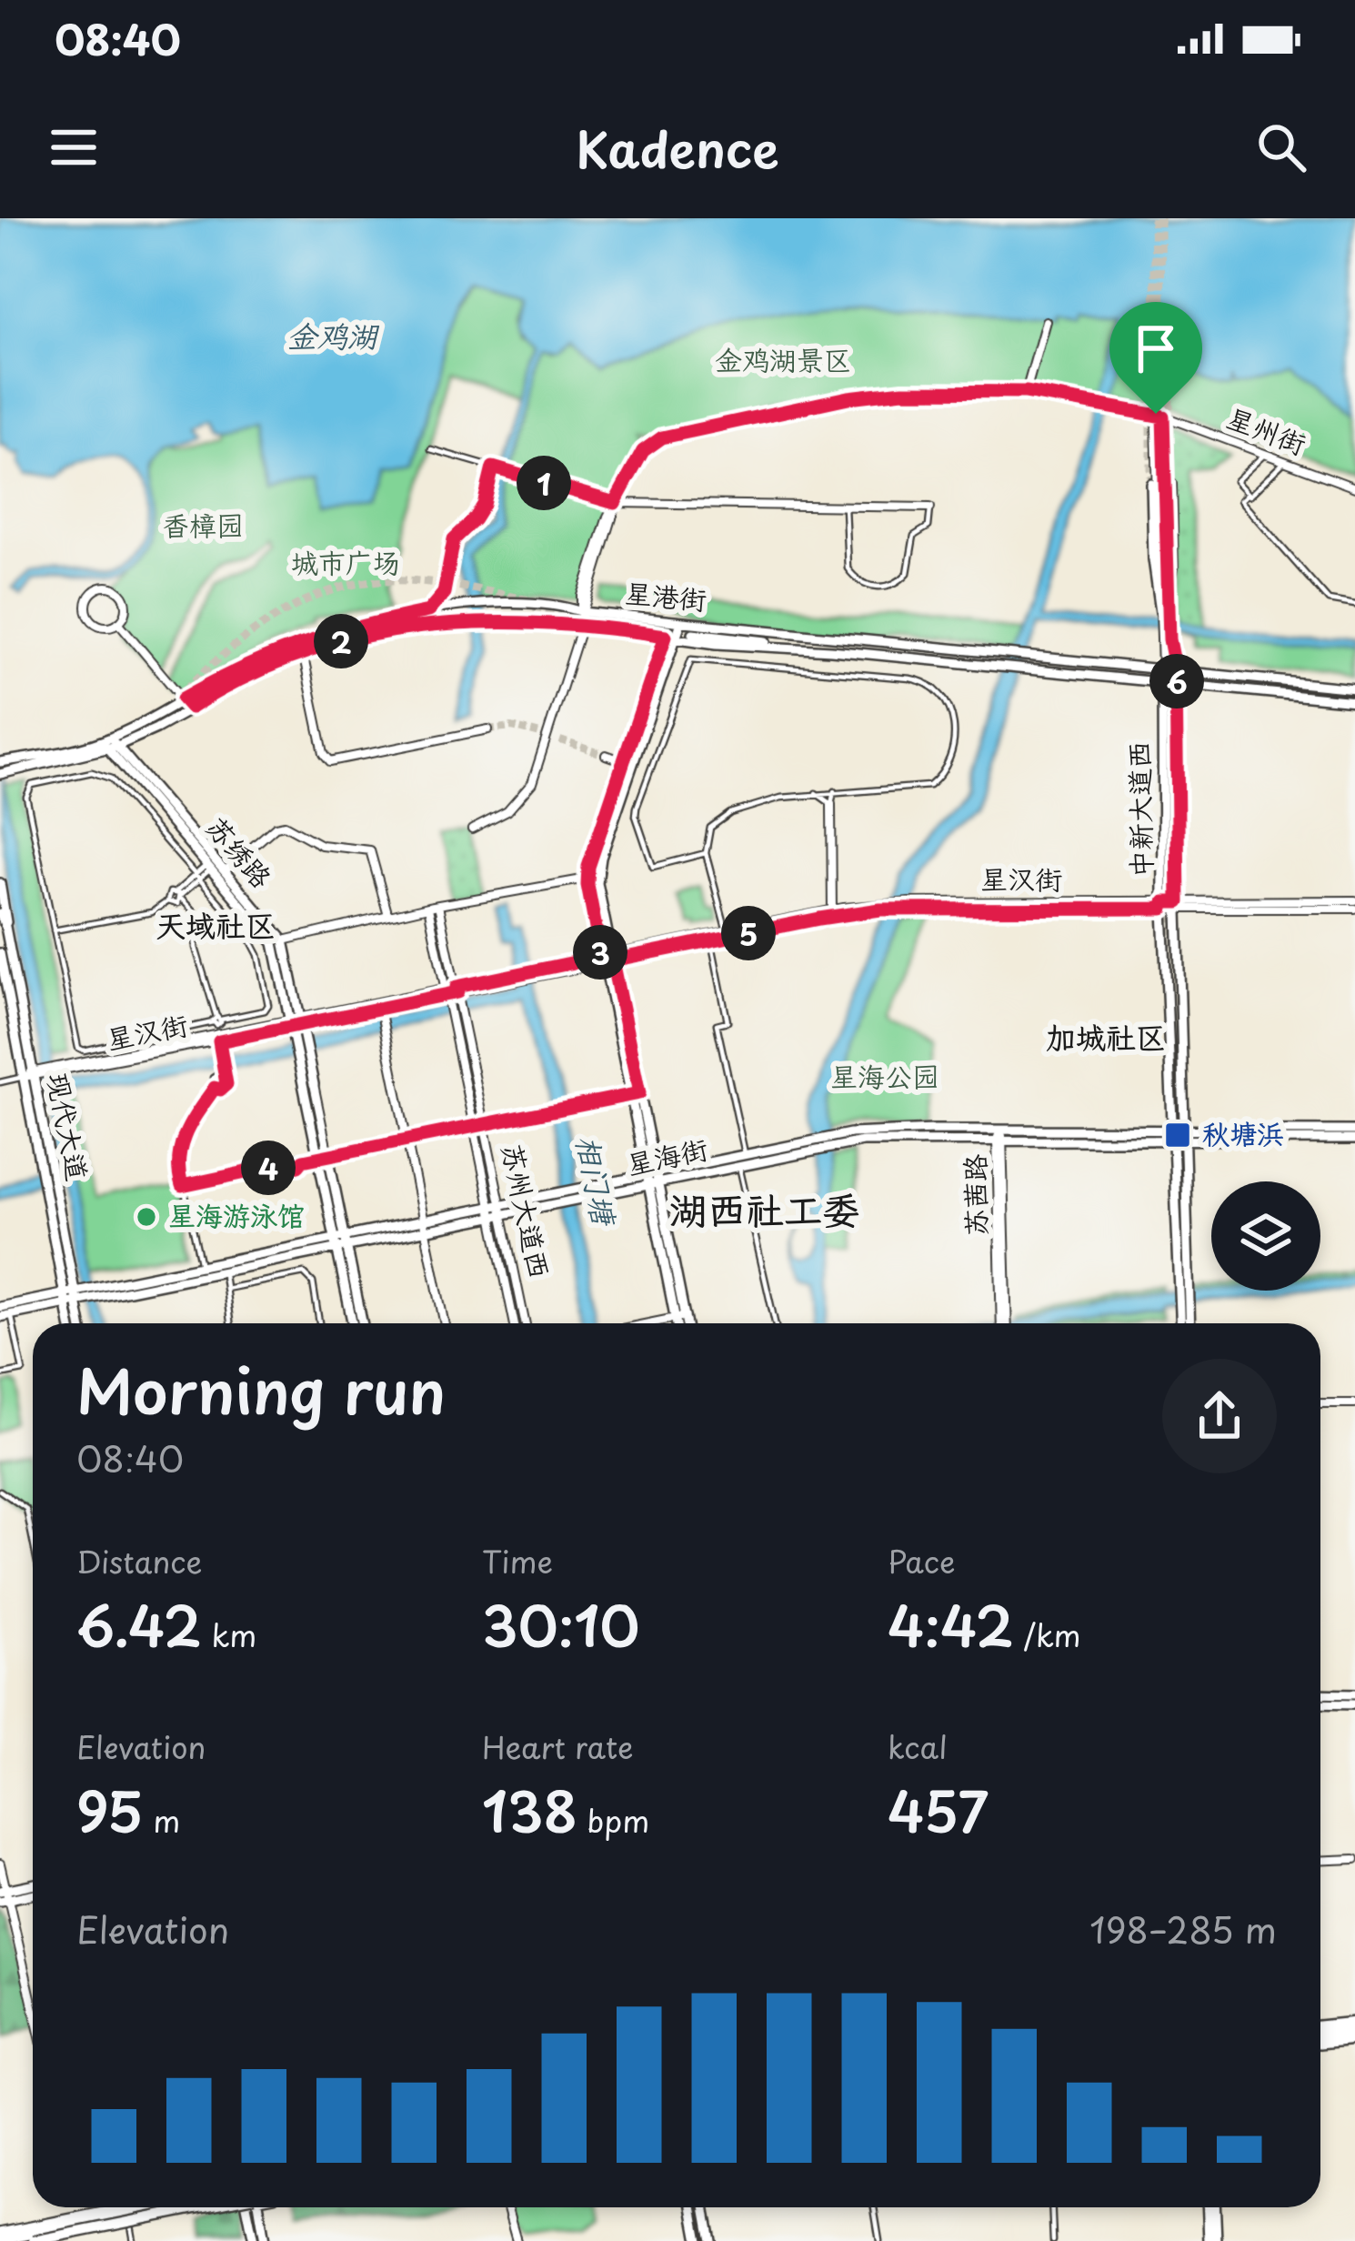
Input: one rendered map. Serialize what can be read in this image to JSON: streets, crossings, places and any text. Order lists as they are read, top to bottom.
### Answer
{
  "streets": {
    "main road": [
      "星港街",
      "中新大道西",
      "苏绣路",
      "现代大道",
      "星海街"
    ],
    "street": [
      "星州街",
      "星汉街",
      "苏茜路",
      "苏州大道西"
    ]
  },
  "crossings": [
    ["星州街", "星港街"],
    ["星州街", "中新大道西"],
    ["星港街", "中新大道西"],
    ["星港街", "苏绣路"],
    ["中新大道西", "星汉街"],
    ["中新大道西", "星海街"],
    ["苏绣路", "星汉街"],
    ["苏绣路", "星海街"],
    ["星汉街", "现代大道"],
    ["星汉街", "苏州大道西"],
    ["现代大道", "星海街"],
    ["星海街", "苏茜路"],
    ["星海街", "苏州大道西"]
  ],
  "districts": ["天域社区", "加城社区", "湖西社工委"],
  "water": ["金鸡湖", "相门塘"],
  "parks": [
    "金鸡湖景区",
    "香樟园",
    "城市广场",
    "星海公园"
  ],
  "places": {
    "transit": ["秋塘浜"],
    "other": ["星海游泳馆"]
  },
  "page": {
    "status": "08:40",
    "header": "Kadence",
    "pins": [
      "1",
      "2",
      "6",
      "5",
      "3",
      "4"
    ],
    "heading": ["Morning run", "08:40"],
    "stats": [
      ["Distance", "6.42 km"],
      ["Time", "30:10"],
      ["Pace", "4:42 /km"],
      ["Elevation", "95 m"],
      ["Heart rate", "138 bpm"],
      ["kcal", "457"]
    ],
    "chart": ["Elevation", "198–285 m"]
  }
}
